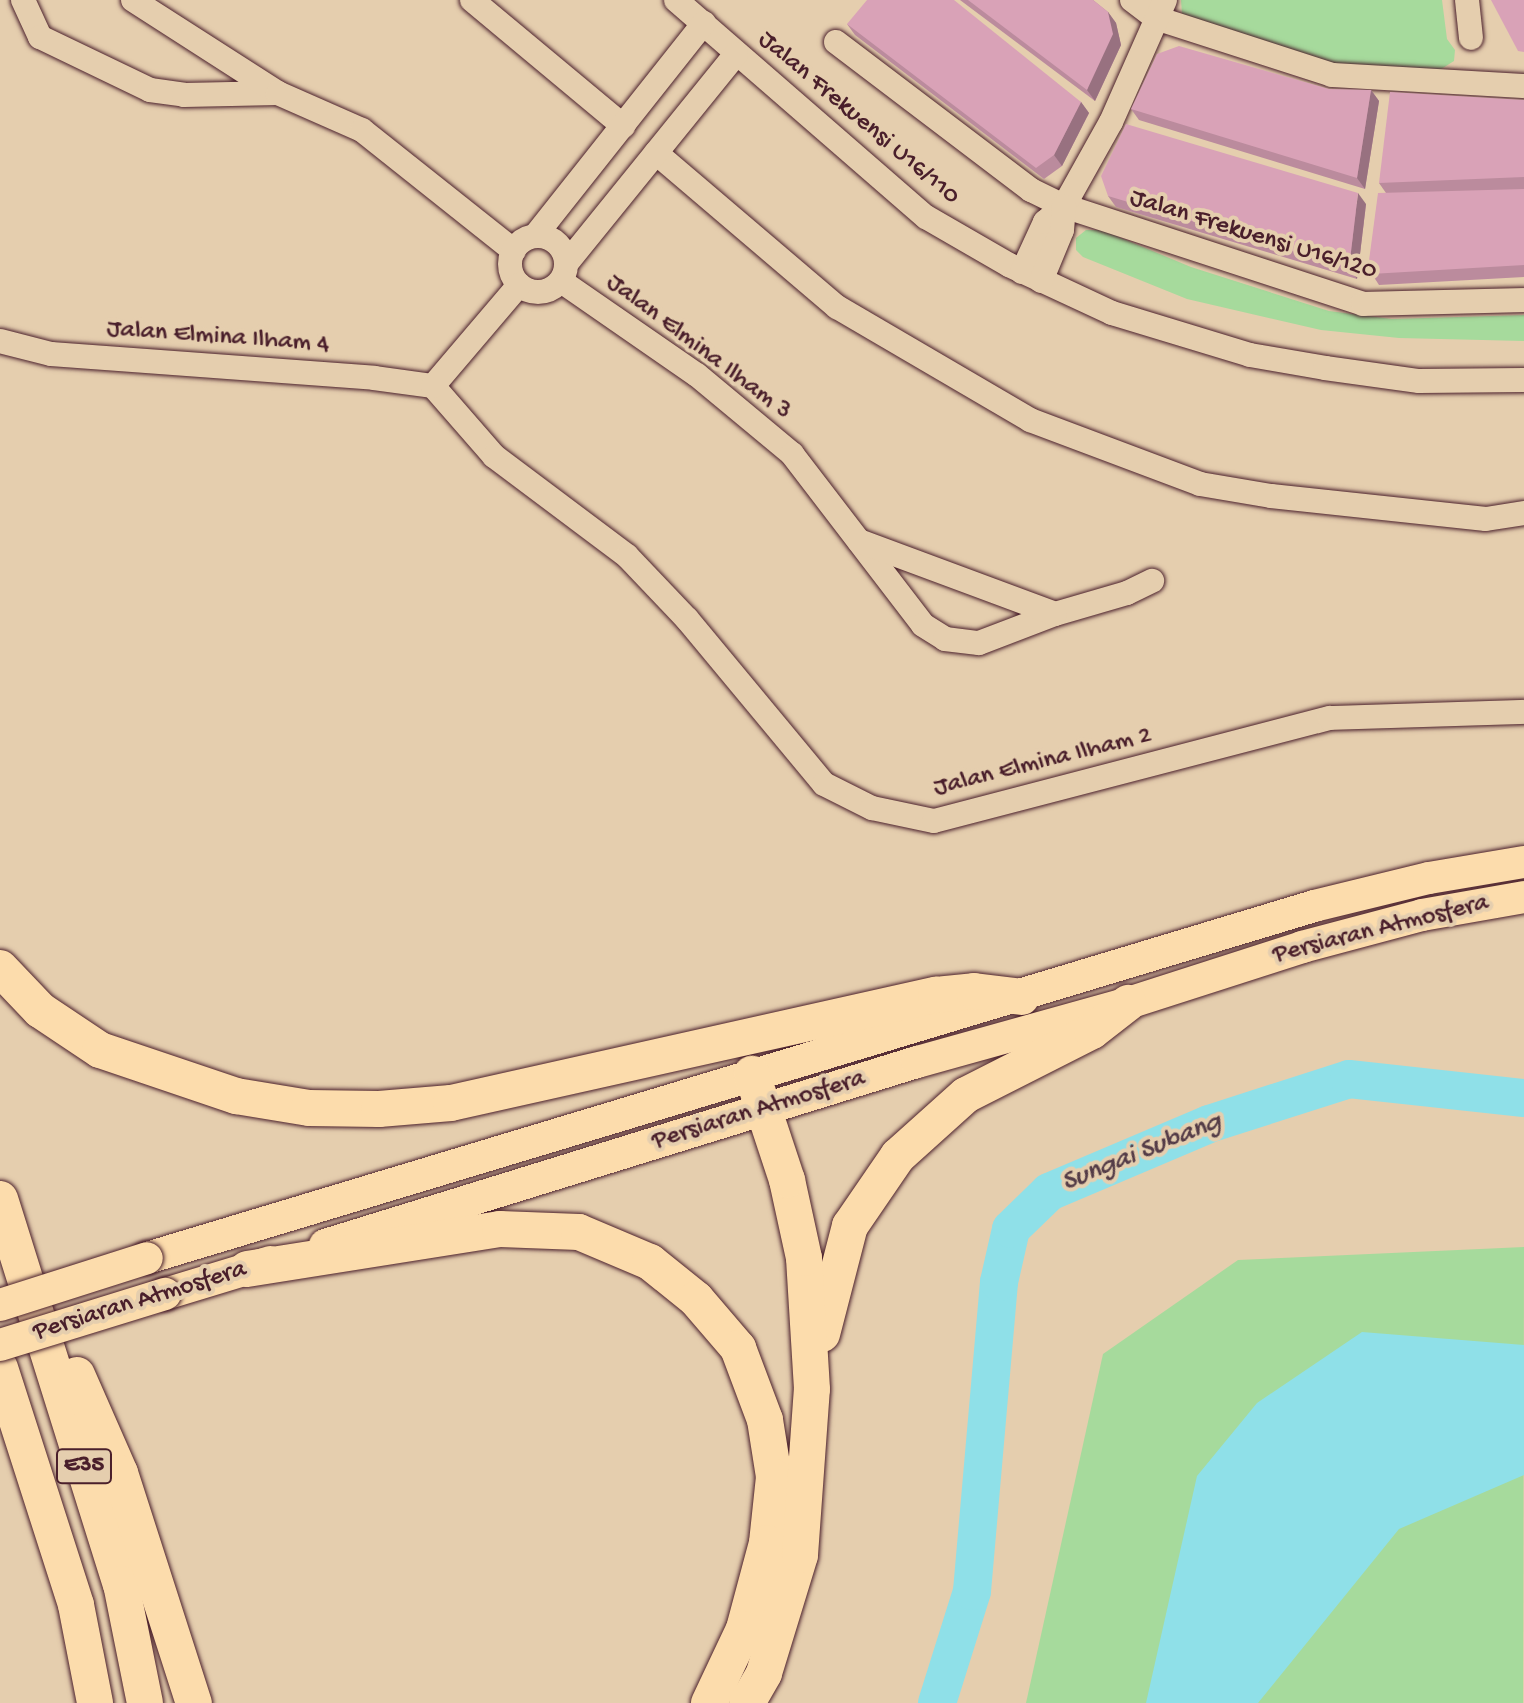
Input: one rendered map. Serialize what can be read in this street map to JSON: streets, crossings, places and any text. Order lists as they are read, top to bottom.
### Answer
{
  "streets": {
    "highway": ["E35"],
    "main road": ["Persiaran Atmosfera"],
    "street": [
      "Jalan Frekuensi U16/110",
      "Jalan Frekuensi U16/120",
      "Jalan Elmina Ilham 4",
      "Jalan Elmina Ilham 3",
      "Jalan Elmina Ilham 2"
    ]
  },
  "crossings": [
    ["Jalan Elmina Ilham 4", "Jalan Elmina Ilham 2"]
  ],
  "water": ["Sungai Subang"]
}
